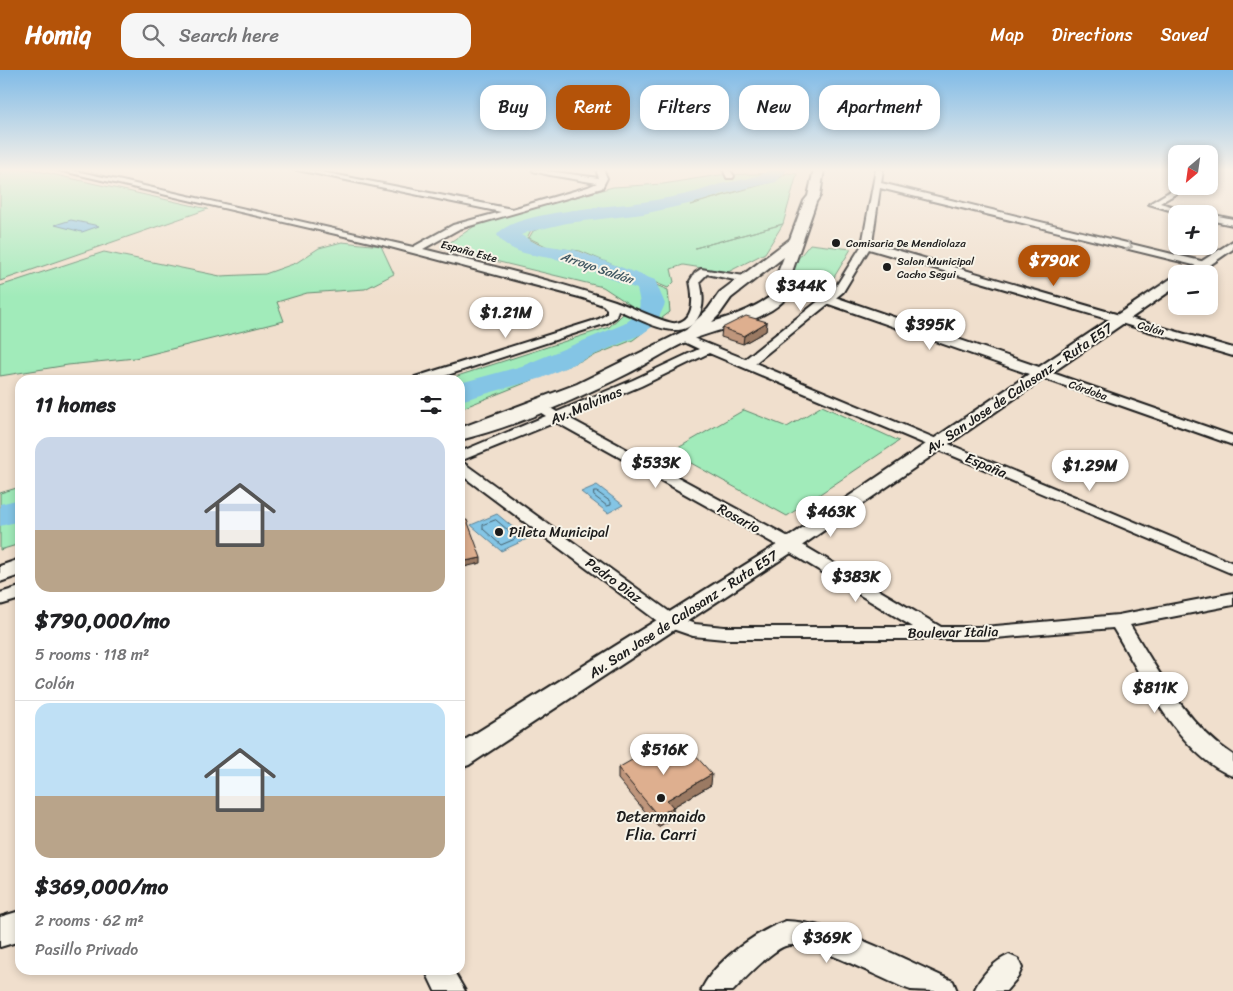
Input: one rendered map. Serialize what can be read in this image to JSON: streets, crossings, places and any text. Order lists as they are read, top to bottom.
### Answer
{
  "streets": {
    "street": [
      "España Este",
      "Colón",
      "Av. San Jose de Calasanz - Ruta E57",
      "Córdoba",
      "Av. Malvinas",
      "España",
      "Rosario",
      "Pedro Diaz",
      "Boulevar Italia"
    ]
  },
  "crossings": [
    ["Colón", "Av. San Jose de Calasanz - Ruta E57"],
    ["Av. San Jose de Calasanz - Ruta E57", "Córdoba"],
    ["Av. San Jose de Calasanz - Ruta E57", "España"],
    ["Av. San Jose de Calasanz - Ruta E57", "Rosario"],
    ["Av. San Jose de Calasanz - Ruta E57", "Pedro Diaz"],
    ["Av. San Jose de Calasanz - Ruta E57", "Boulevar Italia"],
    ["Av. Malvinas", "España"],
    ["Av. Malvinas", "Rosario"],
    ["Rosario", "Boulevar Italia"],
    ["Pedro Diaz", "Boulevar Italia"]
  ],
  "water": ["Arroyo Saldán"],
  "places": [
    "Comisaria De Mendiolaza",
    "Salon Municipal Cacho Segui",
    "Pileta Municipal",
    "Determnaido Flia. Carri"
  ],
  "north": "bottom left",
  "page": {
    "header": "Homiq",
    "search": "Search here",
    "nav": ["Map", "Directions", "Saved"],
    "chip": [
      "Buy",
      "Rent",
      "Filters",
      "New",
      "Apartment"
    ],
    "map_buttons": ["+", "−"],
    "price": [
      "$790K",
      "$344K",
      "$1.21M",
      "$395K",
      "$533K",
      "$1.29M",
      "$463K",
      "$383K",
      "$811K",
      "$516K",
      "$369K"
    ],
    "heading": "11 homes",
    "list": [
      {
        "name": "$790,000/mo",
        "note": "5 rooms · 118 m² · Colón"
      },
      {
        "name": "$369,000/mo",
        "note": "2 rooms · 62 m² · Pasillo Privado"
      }
    ]
  }
}
